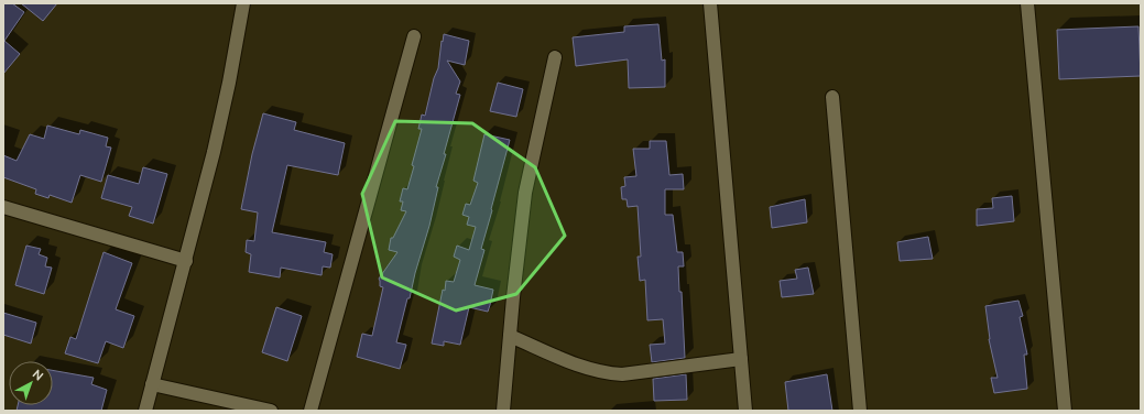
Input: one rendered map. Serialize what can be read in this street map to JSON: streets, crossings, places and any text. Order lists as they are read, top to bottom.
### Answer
{
  "north": "top right"
}
